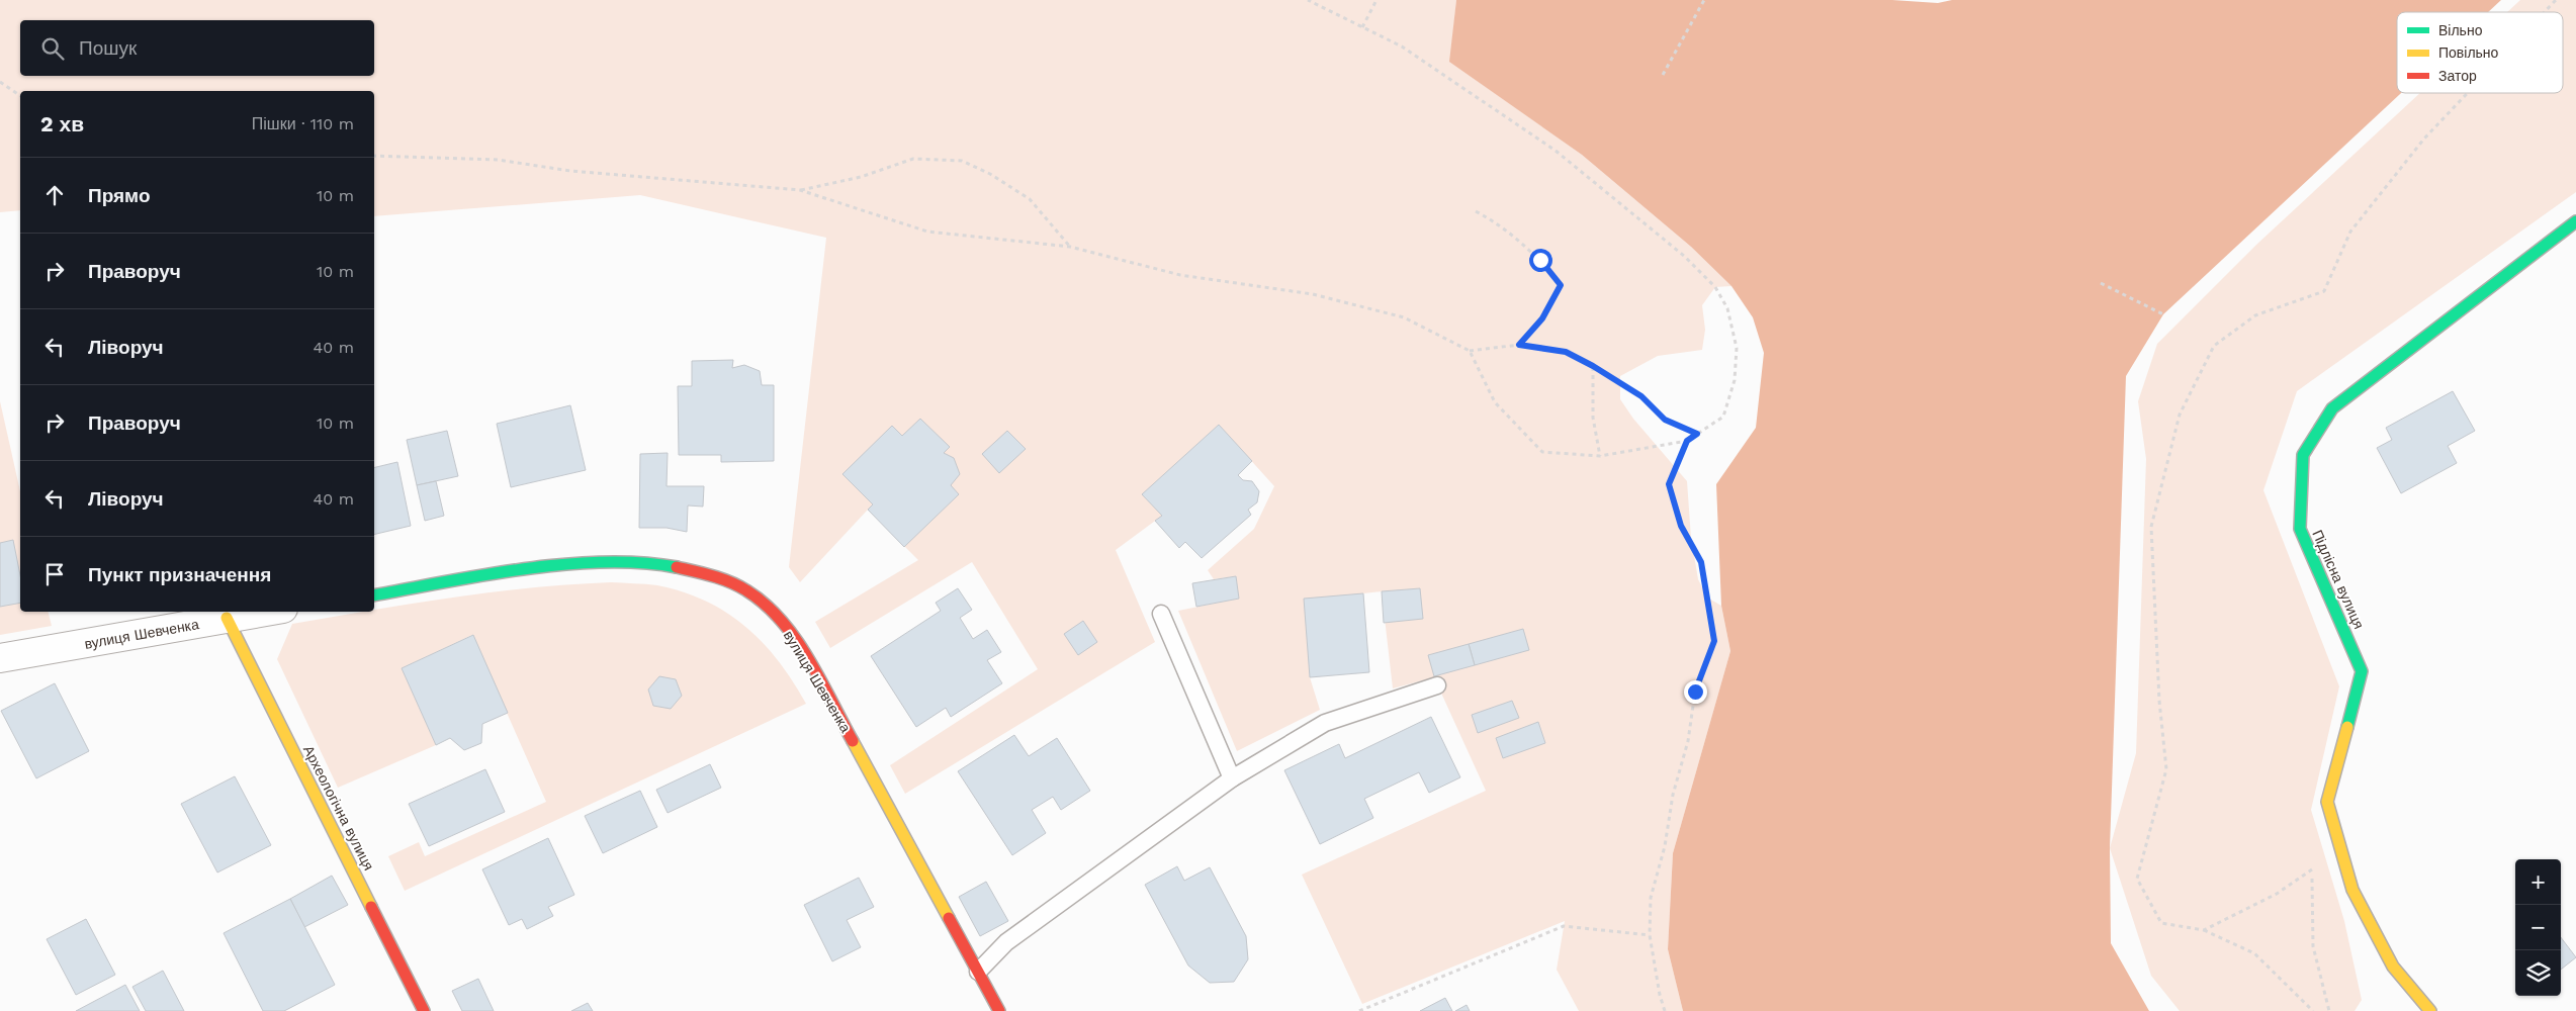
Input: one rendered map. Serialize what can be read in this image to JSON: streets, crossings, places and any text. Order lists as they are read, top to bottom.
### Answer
{
  "streets": {
    "street": ["Підлісна вулиця", "вулиця Шевченка", "Археологічна вулиця"]
  },
  "crossings": [
    ["вулиця Шевченка", "Археологічна вулиця"]
  ],
  "legend": ["Вільно", "Повільно", "Затор"],
  "page": {
    "search": "Пошук",
    "heading": ["2 хв", "Пішки · 110 m"],
    "list": [
      ["Прямо", "10 m"],
      ["Праворуч", "10 m"],
      ["Ліворуч", "40 m"],
      ["Праворуч", "10 m"],
      ["Ліворуч", "40 m"],
      "Пункт призначення"
    ],
    "map_buttons": ["+", "−"]
  }
}
